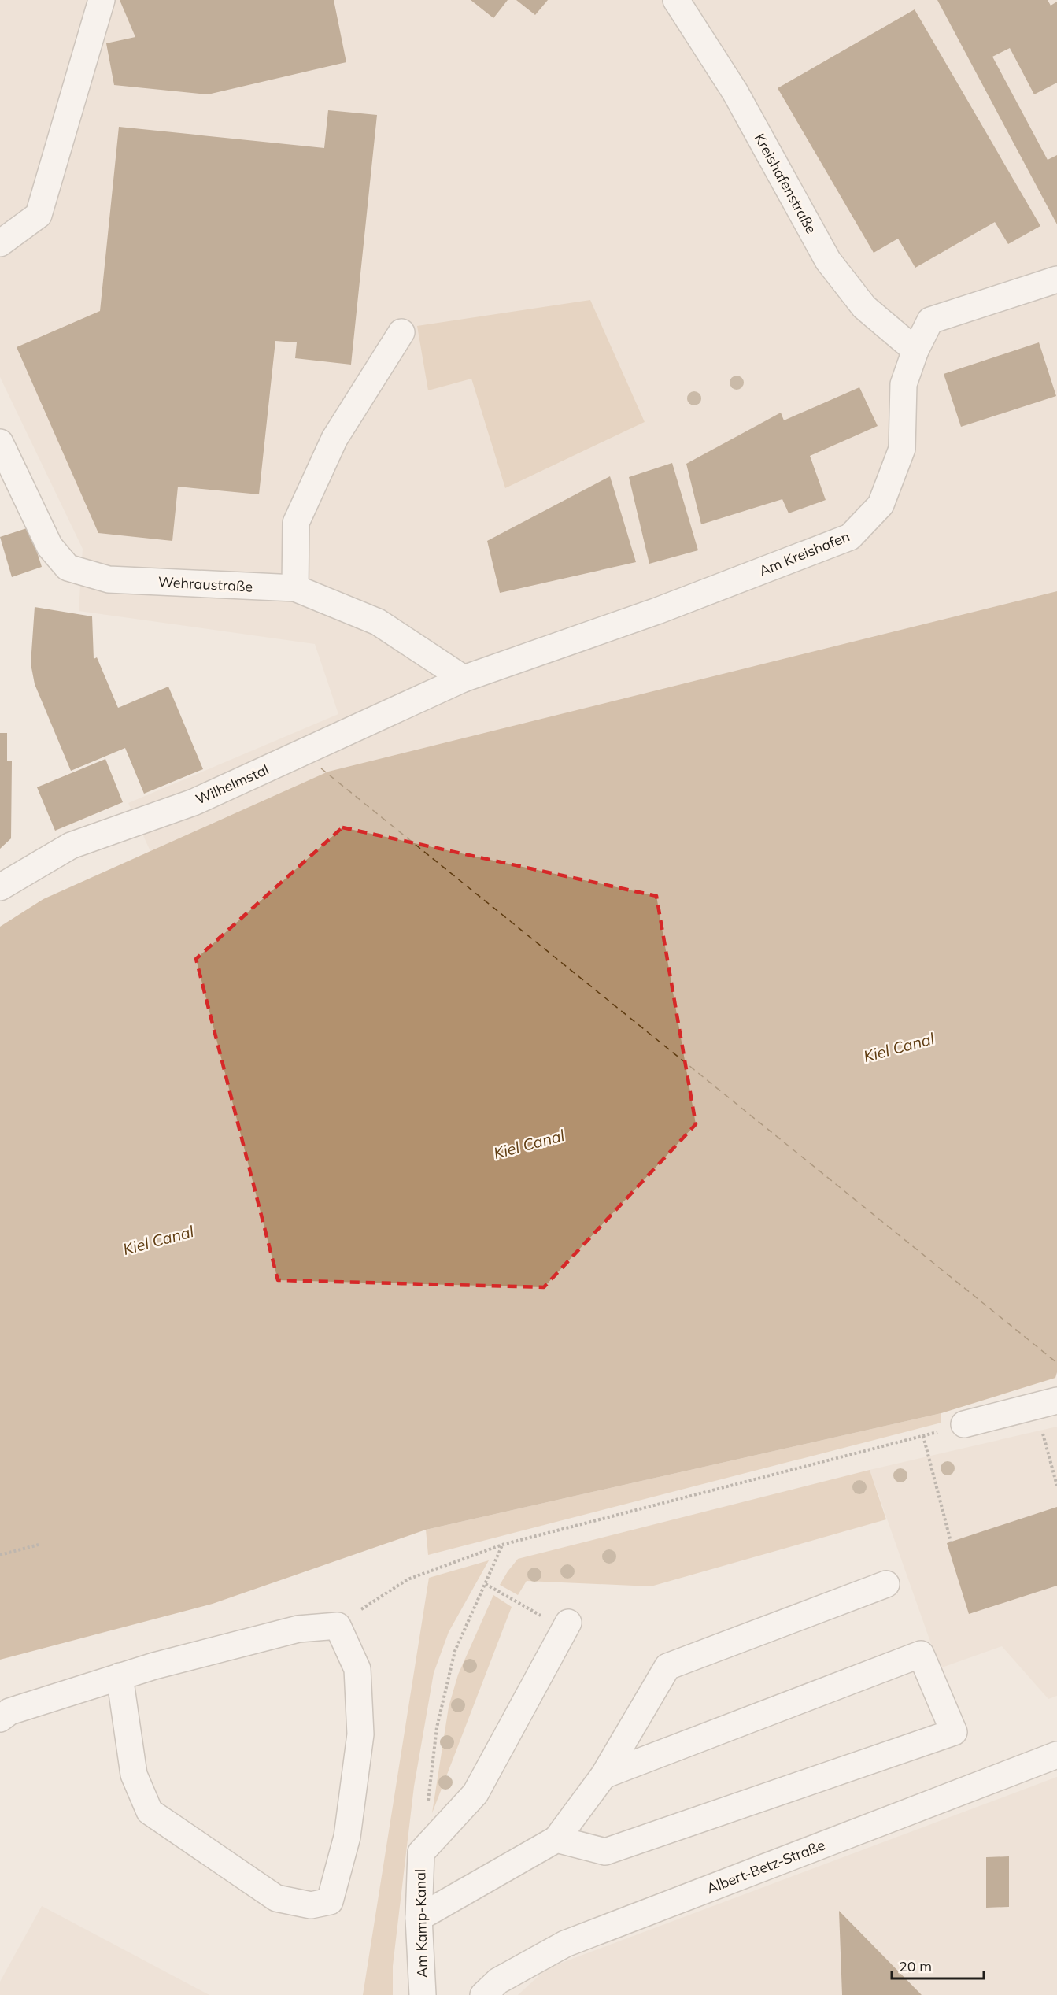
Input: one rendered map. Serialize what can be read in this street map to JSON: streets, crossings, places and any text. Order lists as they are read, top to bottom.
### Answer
{
  "streets": {
    "street": [
      "Kreishafenstraße",
      "Am Kreishafen",
      "Wehraustraße",
      "Wilhelmstal",
      "Albert-Betz-Straße",
      "Am Kamp-Kanal"
    ]
  },
  "crossings": [
    ["Kreishafenstraße", "Am Kreishafen"],
    ["Am Kreishafen", "Wehraustraße"],
    ["Am Kreishafen", "Wilhelmstal"],
    ["Wehraustraße", "Wilhelmstal"]
  ],
  "water": ["Kiel Canal"],
  "scale_bar": "20 m"
}
